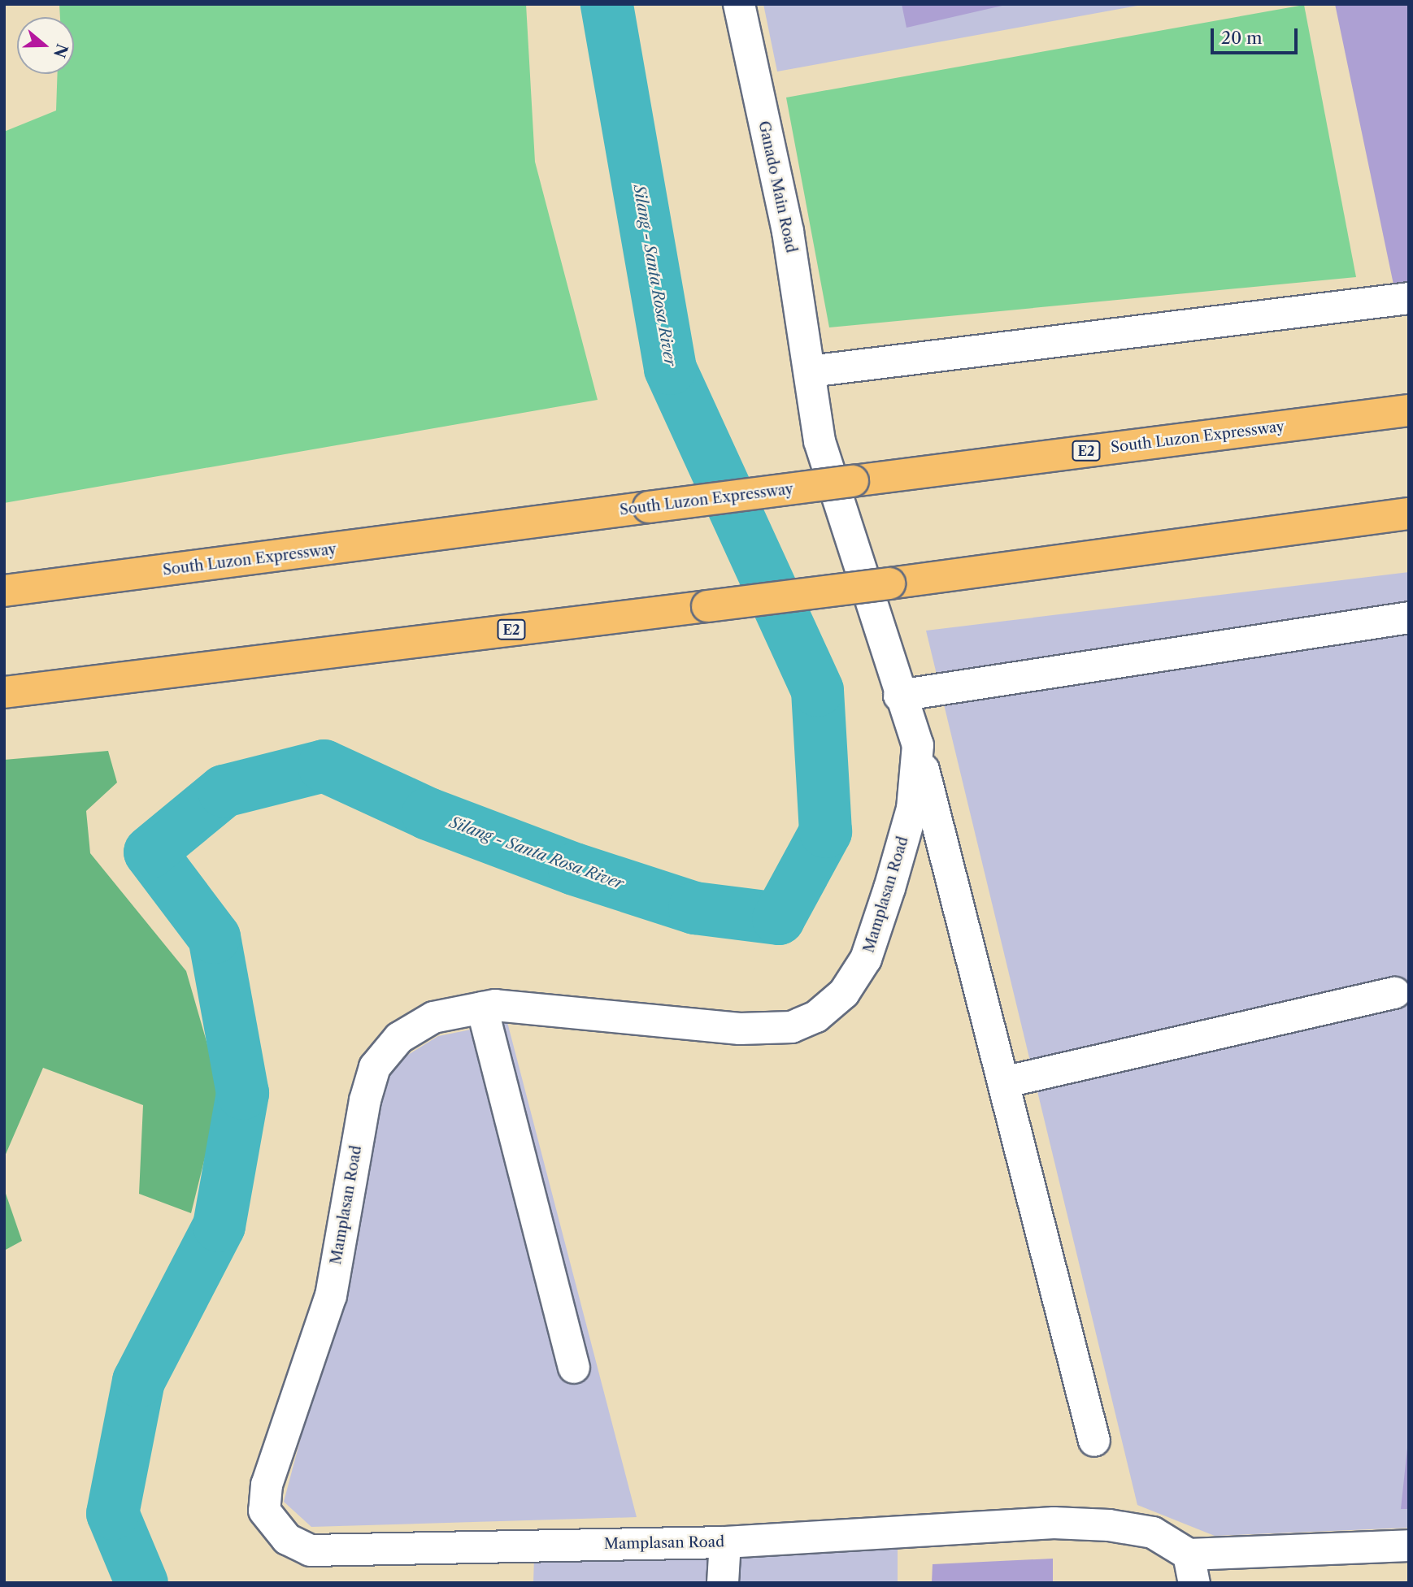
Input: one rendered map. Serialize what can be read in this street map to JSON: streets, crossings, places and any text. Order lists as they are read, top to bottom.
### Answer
{
  "streets": {
    "highway": ["South Luzon Expressway", "E2"],
    "street": ["Ganado Main Road", "Mamplasan Road"]
  },
  "crossings": [
    ["Ganado Main Road", "Mamplasan Road"]
  ],
  "water": ["Silang - Santa Rosa River"],
  "scale_bar": "20 m",
  "north": "right"
}
